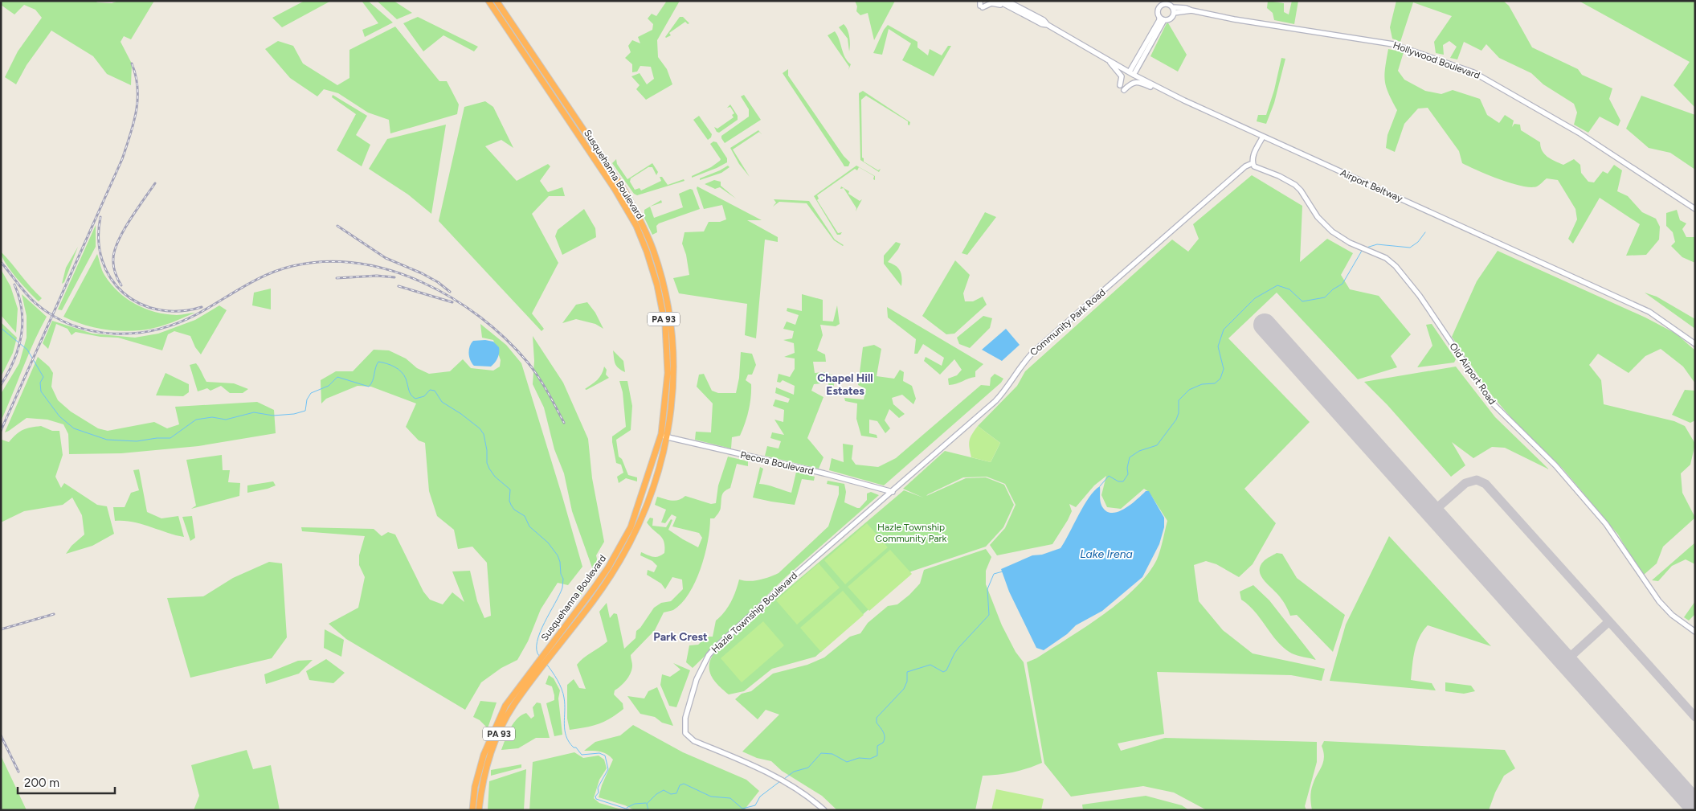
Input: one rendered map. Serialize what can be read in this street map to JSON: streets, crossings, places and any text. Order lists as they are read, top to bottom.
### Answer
{
  "streets": {
    "highway": ["Susquehanna Boulevard", "PA 93"],
    "street": [
      "Hollywood Boulevard",
      "Airport Beltway",
      "Community Park Road",
      "Old Airport Road",
      "Pecora Boulevard",
      "Hazle Township Boulevard"
    ]
  },
  "crossings": [
    ["Susquehanna Boulevard", "Pecora Boulevard"],
    ["Community Park Road", "Old Airport Road"],
    ["Community Park Road", "Pecora Boulevard"],
    ["Community Park Road", "Hazle Township Boulevard"],
    ["Pecora Boulevard", "Hazle Township Boulevard"]
  ],
  "districts": ["Chapel Hill Estates", "Park Crest"],
  "water": ["Lake Irena"],
  "parks": ["Hazle Township Community Park"],
  "scale_bar": "200 m"
}
